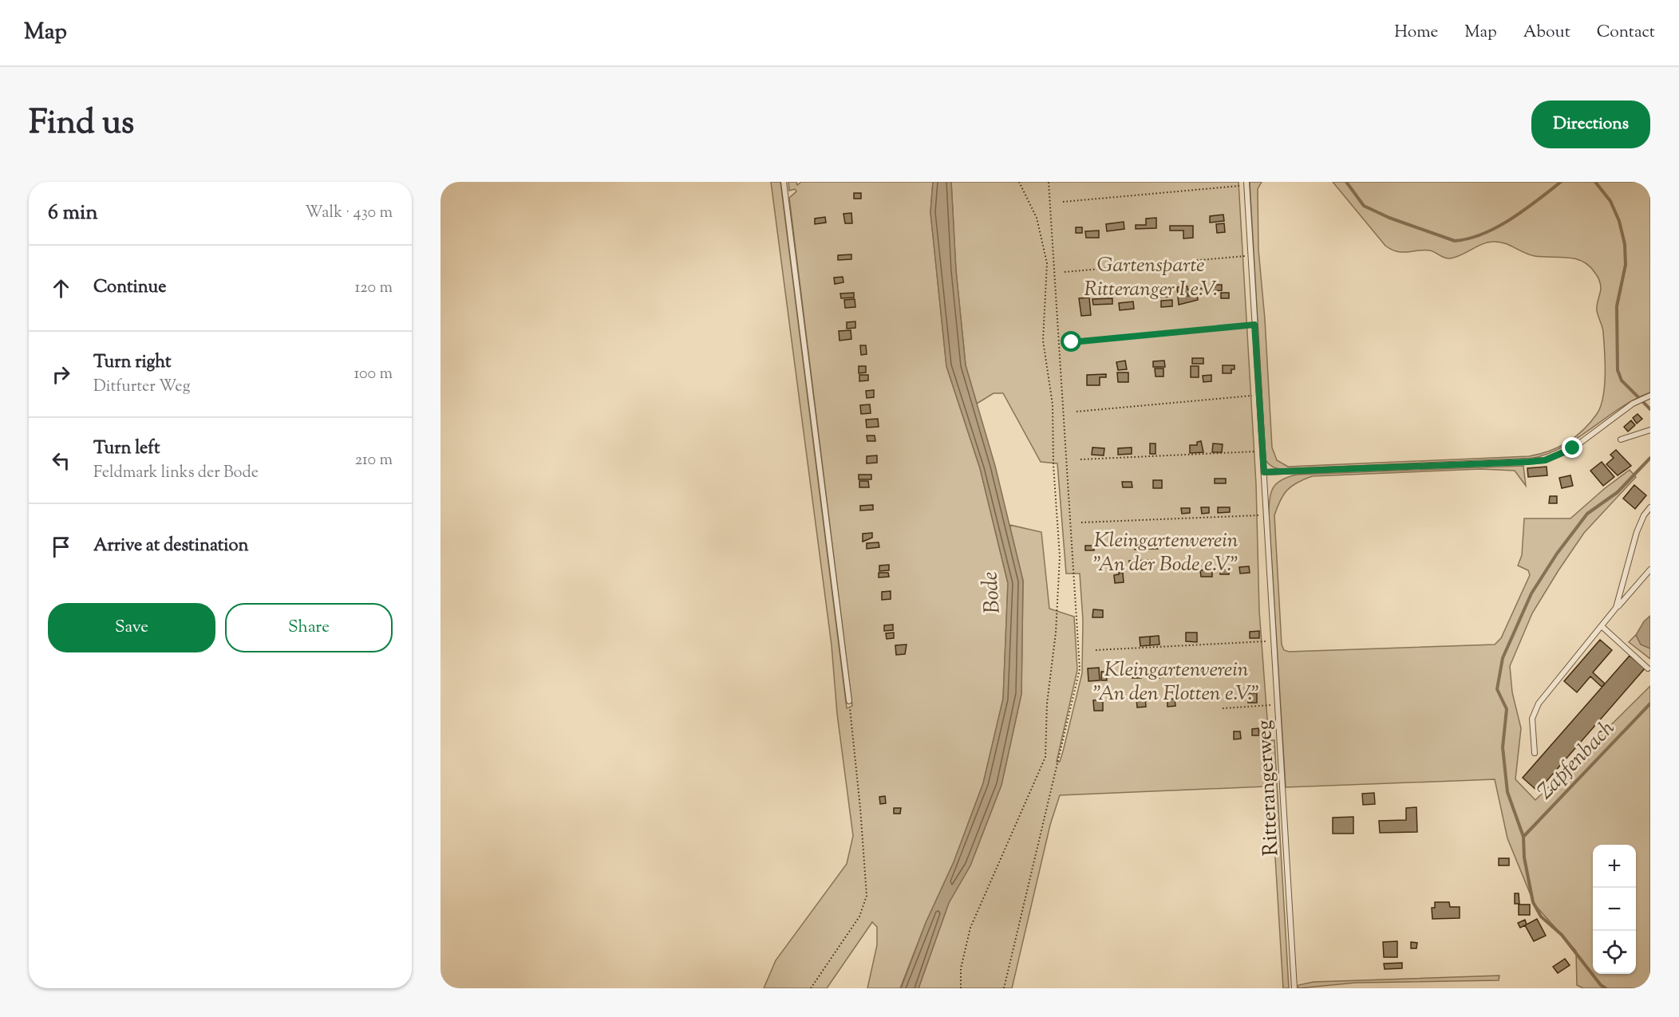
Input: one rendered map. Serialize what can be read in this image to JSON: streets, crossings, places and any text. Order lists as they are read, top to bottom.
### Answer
{
  "streets": {
    "lane": ["Ritterangerweg"]
  },
  "water": ["Bode", "Zapfenbach"],
  "parks": ["Gartensparte Ritteranger I e.V.", "Kleingartenverein \"An der Bode e.V.\"", "Kleingartenverein \"An den Flotten e.V.\""],
  "page": {
    "header": "Map",
    "nav": [
      "Home",
      "Map",
      "About",
      "Contact"
    ],
    "title": "Find us",
    "buttons": [
      "Directions",
      ["Save", "Share"]
    ],
    "heading": ["6 min", "Walk · 430 m"],
    "list": [
      ["Continue", "120 m"],
      ["Turn right", "Ditfurter Weg", "100 m"],
      ["Turn left", "Feldmark links der Bode", "210 m"],
      "Arrive at destination"
    ],
    "map_buttons": ["+", "−"]
  }
}
